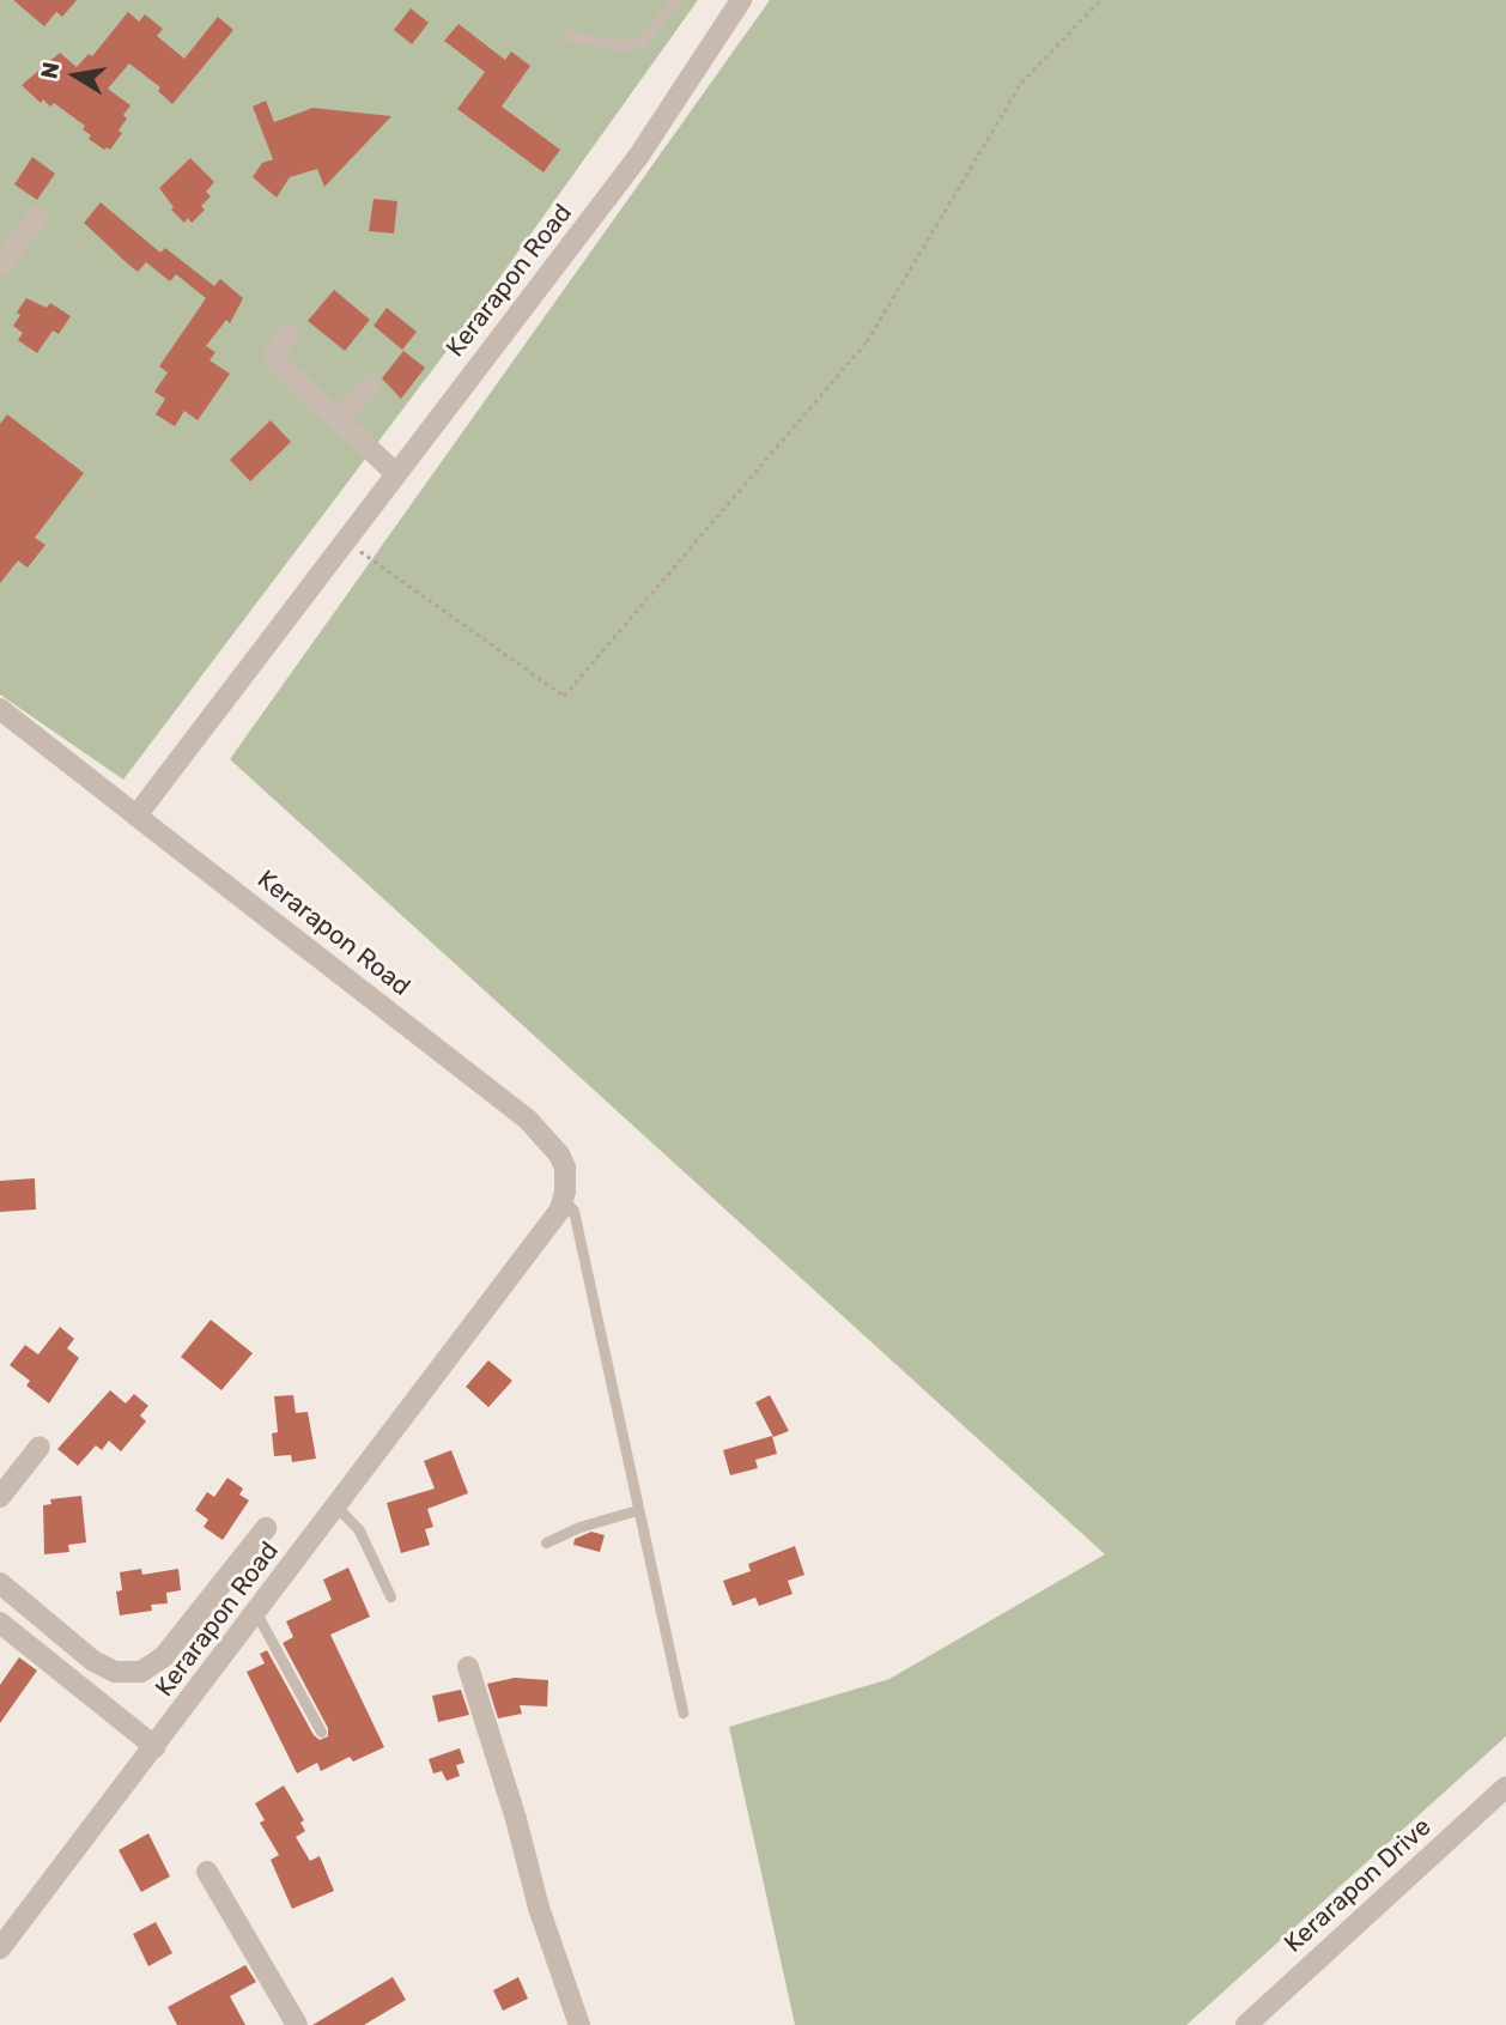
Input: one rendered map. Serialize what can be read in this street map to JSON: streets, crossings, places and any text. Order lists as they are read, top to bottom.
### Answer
{
  "streets": {
    "street": ["Kerarapon Road", "Kerarapon Drive"]
  },
  "north": "left"
}
